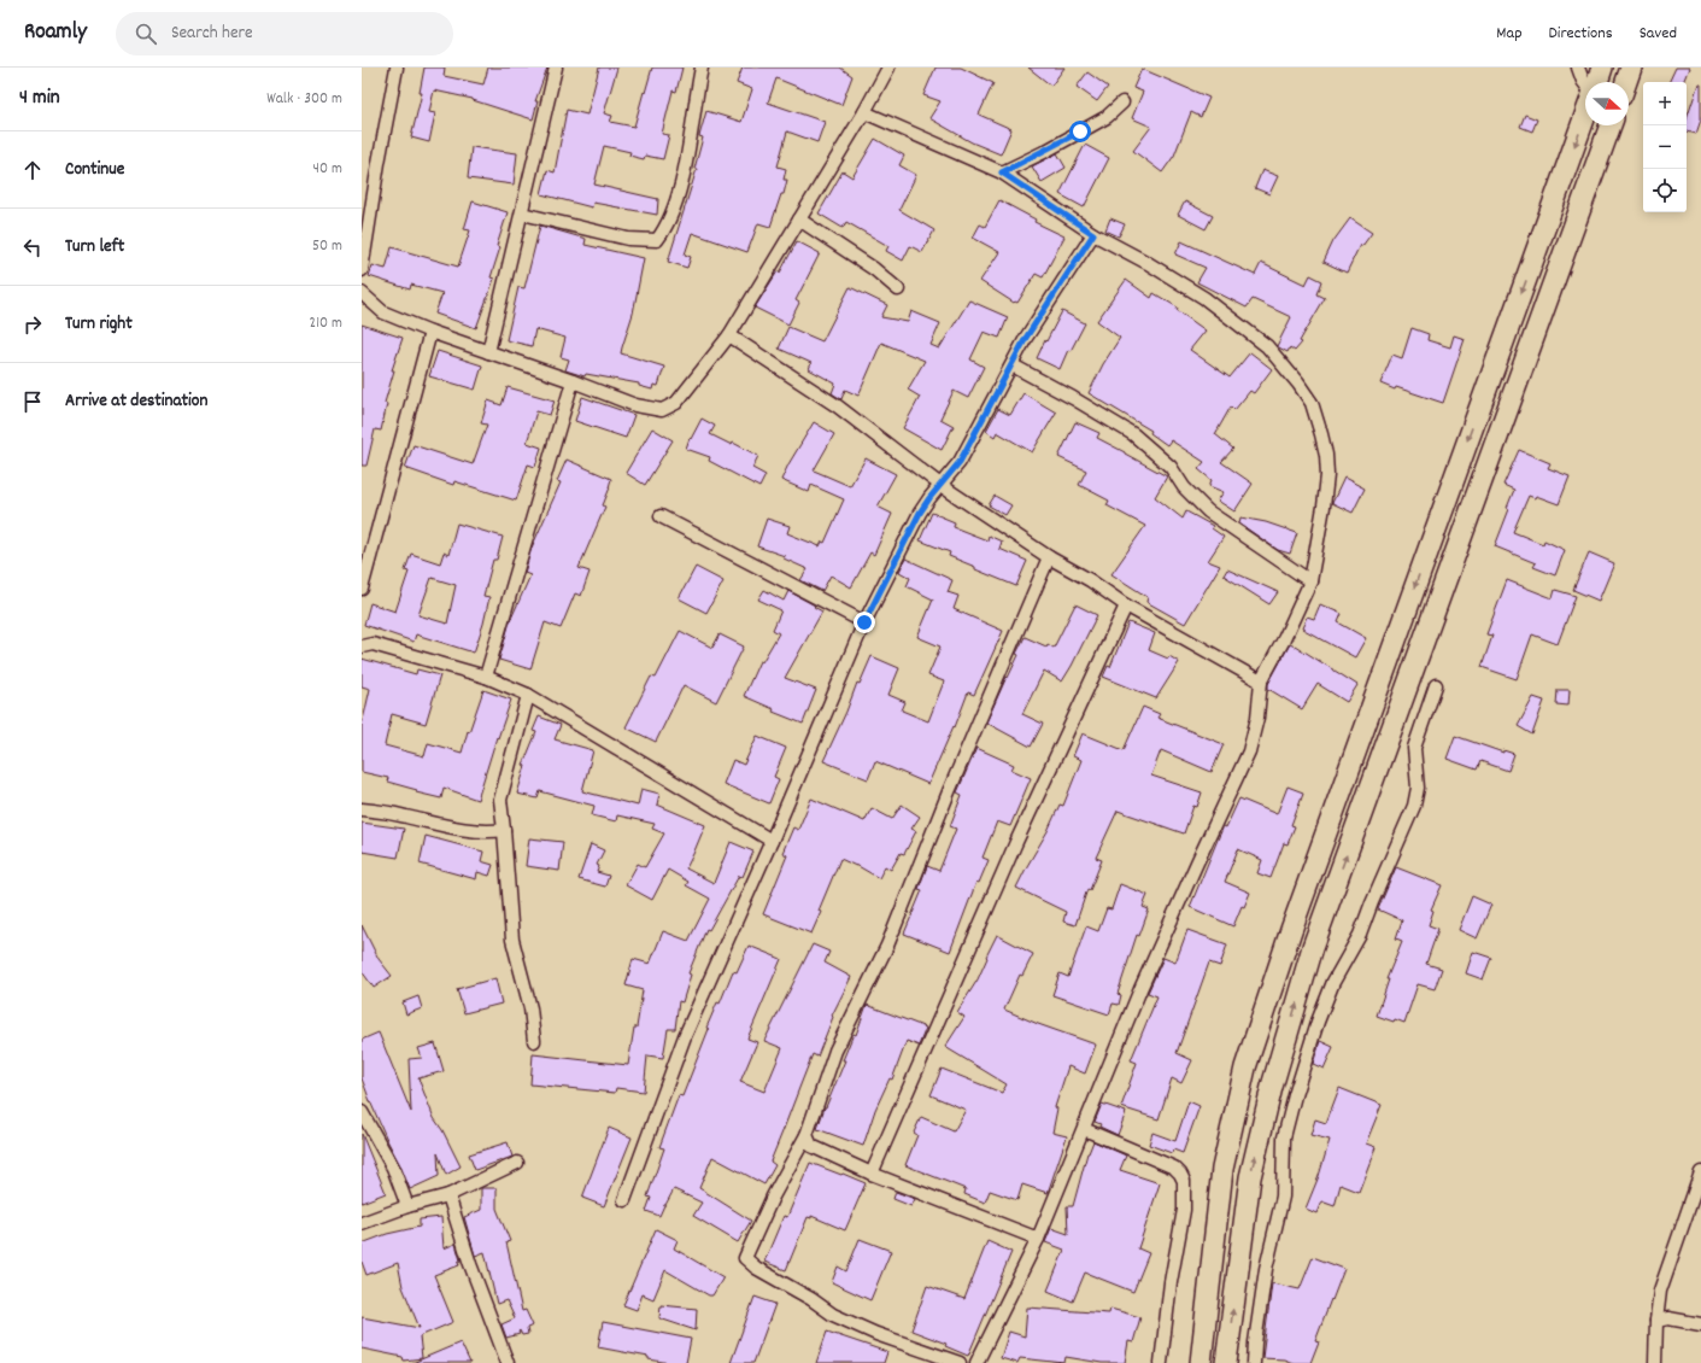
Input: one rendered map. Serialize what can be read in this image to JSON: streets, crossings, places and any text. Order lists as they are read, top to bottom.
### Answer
{
  "north": "right",
  "page": {
    "header": "Roamly",
    "search": "Search here",
    "nav": ["Map", "Directions", "Saved"],
    "heading": ["4 min", "Walk · 300 m"],
    "map_buttons": ["+", "−"],
    "list": [
      ["Continue", "40 m"],
      ["Turn left", "50 m"],
      ["Turn right", "210 m"],
      "Arrive at destination"
    ]
  }
}
